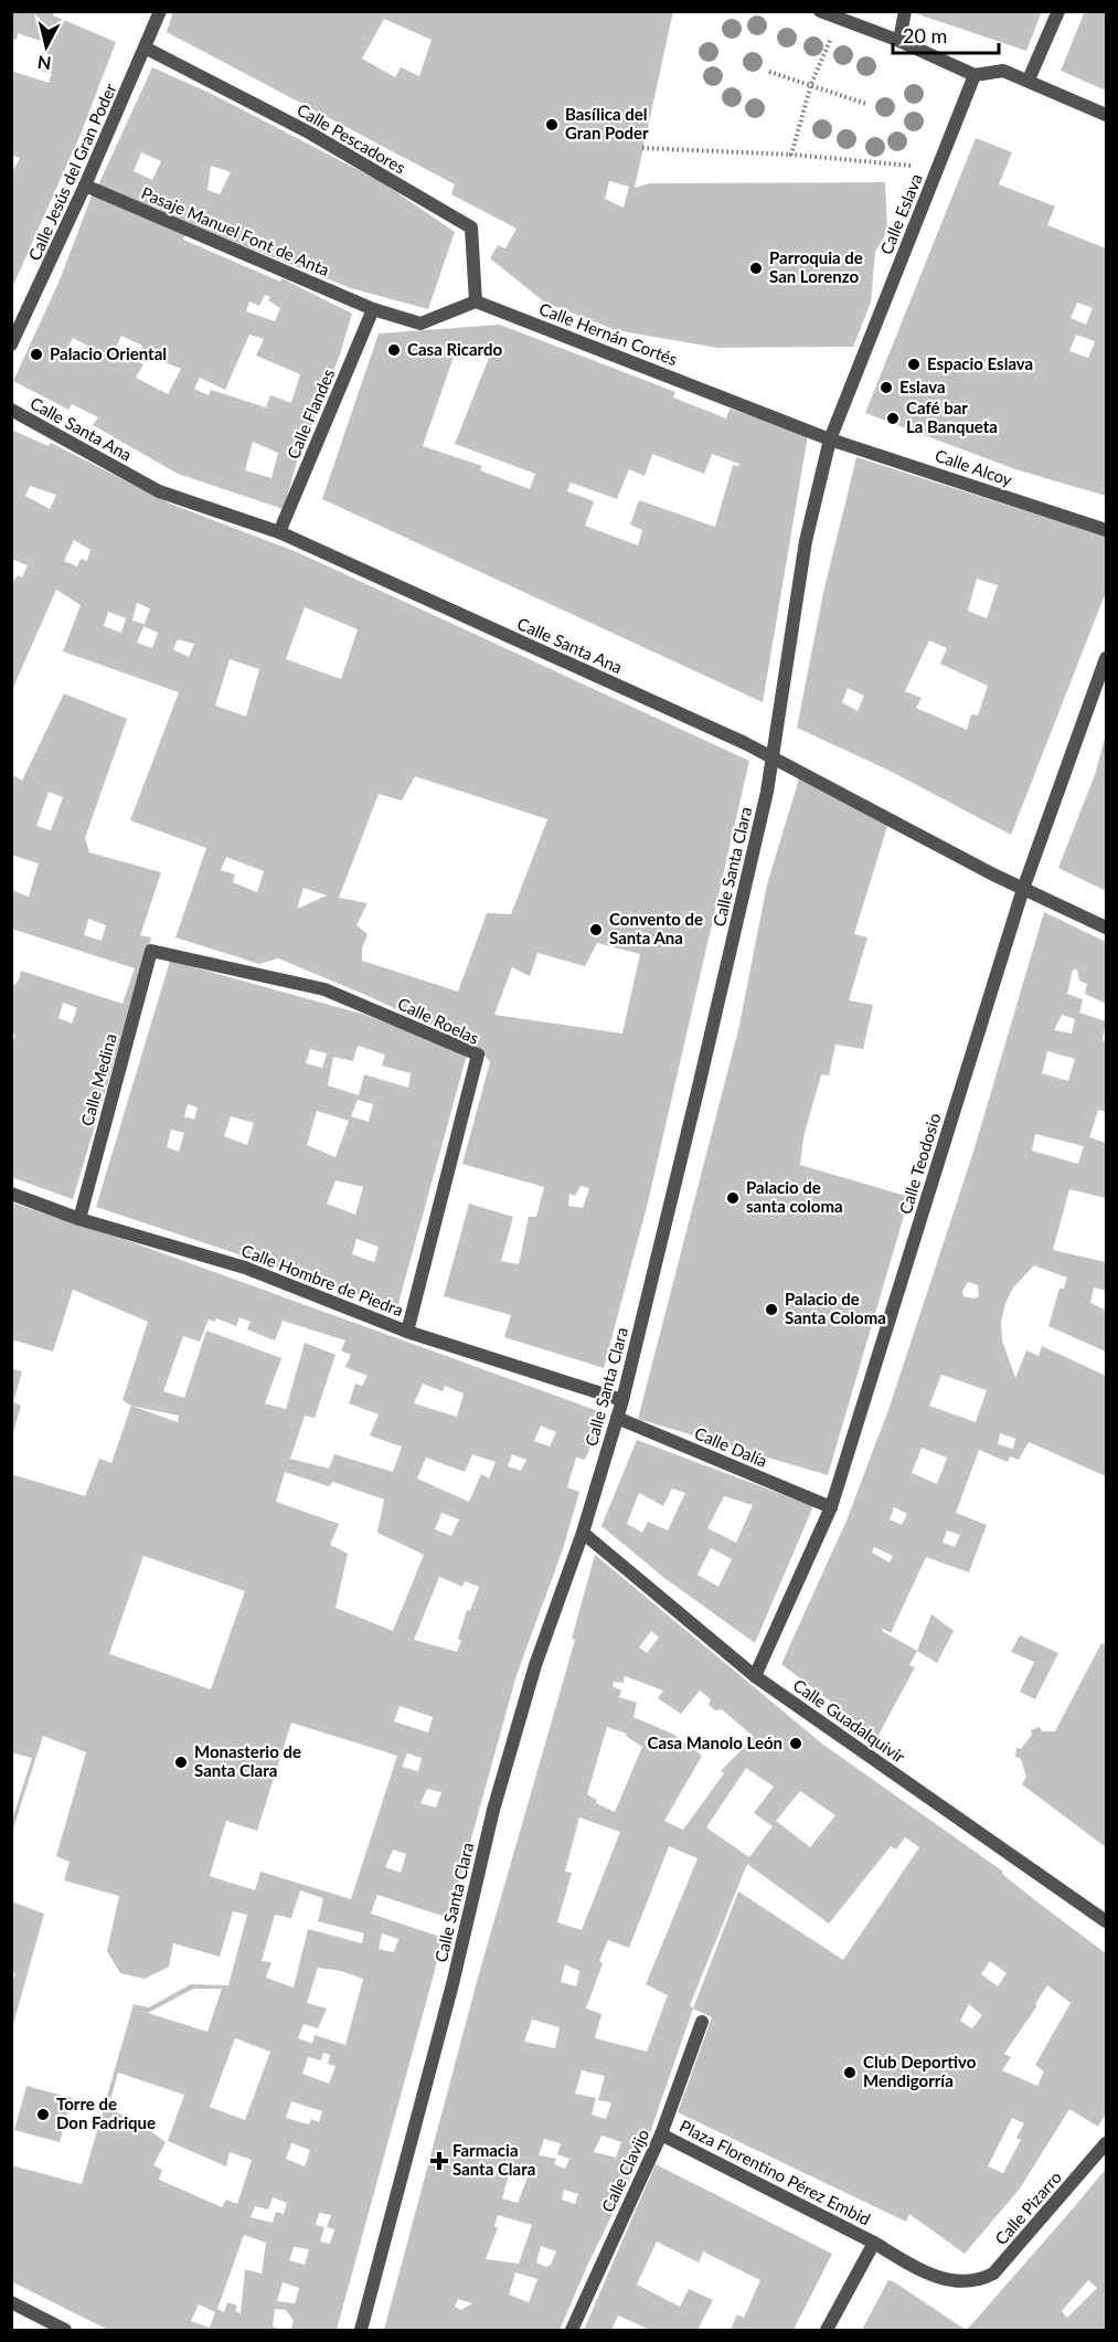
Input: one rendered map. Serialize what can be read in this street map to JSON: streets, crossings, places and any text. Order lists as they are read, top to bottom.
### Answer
{
  "streets": {
    "street": [
      "Calle Pescadores",
      "Calle Jesús del Gran Poder",
      "Calle Eslava",
      "Pasaje Manuel Font de Anta",
      "Calle Hernán Cortés",
      "Calle Flandes",
      "Calle Santa Ana",
      "Calle Alcoy",
      "Calle Santa Clara",
      "Calle Roelas",
      "Calle Medina",
      "Calle Teodosio",
      "Calle Hombre de Piedra",
      "Calle Dalía",
      "Calle Guadalquivir",
      "Calle Clavijo",
      "Plaza Florentino Pérez Embid",
      "Calle Pizarro"
    ]
  },
  "crossings": [
    ["Calle Pescadores", "Calle Jesús del Gran Poder"],
    ["Calle Pescadores", "Calle Hernán Cortés"],
    ["Calle Jesús del Gran Poder", "Pasaje Manuel Font de Anta"],
    ["Calle Eslava", "Calle Hernán Cortés"],
    ["Calle Eslava", "Calle Alcoy"],
    ["Calle Eslava", "Calle Santa Clara"],
    ["Pasaje Manuel Font de Anta", "Calle Flandes"],
    ["Calle Hernán Cortés", "Calle Alcoy"],
    ["Calle Hernán Cortés", "Calle Santa Clara"],
    ["Calle Flandes", "Calle Santa Ana"],
    ["Calle Santa Ana", "Calle Santa Clara"],
    ["Calle Santa Ana", "Calle Teodosio"],
    ["Calle Alcoy", "Calle Santa Clara"],
    ["Calle Santa Clara", "Calle Hombre de Piedra"],
    ["Calle Santa Clara", "Calle Dalía"],
    ["Calle Santa Clara", "Calle Guadalquivir"],
    ["Calle Roelas", "Calle Medina"],
    ["Calle Roelas", "Calle Hombre de Piedra"],
    ["Calle Medina", "Calle Hombre de Piedra"],
    ["Calle Teodosio", "Calle Dalía"],
    ["Calle Teodosio", "Calle Guadalquivir"],
    ["Calle Clavijo", "Plaza Florentino Pérez Embid"],
    ["Plaza Florentino Pérez Embid", "Calle Pizarro"]
  ],
  "places": {
    "other": [
      "Basílica del Gran Poder",
      "Parroquia de San Lorenzo",
      "Casa Ricardo",
      "Palacio Oriental",
      "Espacio Eslava",
      "Eslava",
      "Café bar La Banqueta",
      "Convento de Santa Ana",
      "Palacio de santa coloma",
      "Palacio de Santa Coloma",
      "Casa Manolo León",
      "Monasterio de Santa Clara",
      "Club Deportivo Mendigorría",
      "Torre de Don Fadrique"
    ],
    "health": ["Farmacia Santa Clara"]
  },
  "scale_bar": "20 m",
  "north": "bottom"
}
